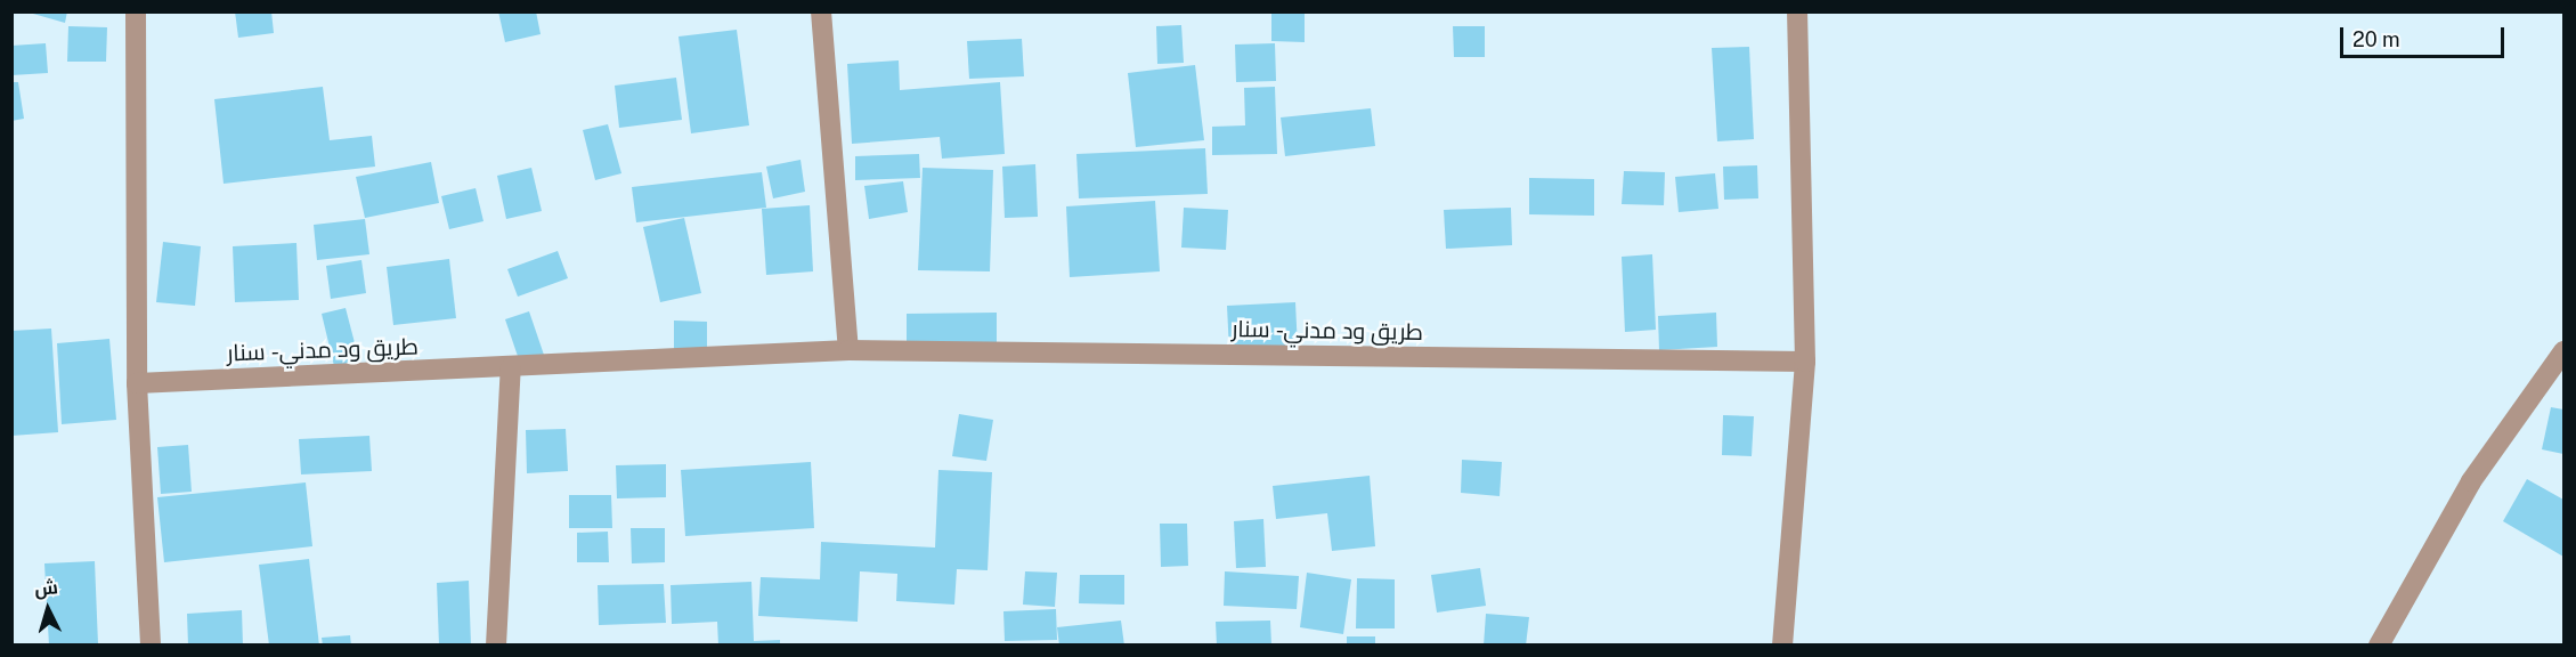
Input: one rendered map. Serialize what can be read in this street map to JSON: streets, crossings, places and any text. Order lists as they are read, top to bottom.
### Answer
{
  "streets": {
    "street": ["طريق ود مدني - سنار"]
  },
  "scale_bar": "20 m",
  "north": "top"
}
